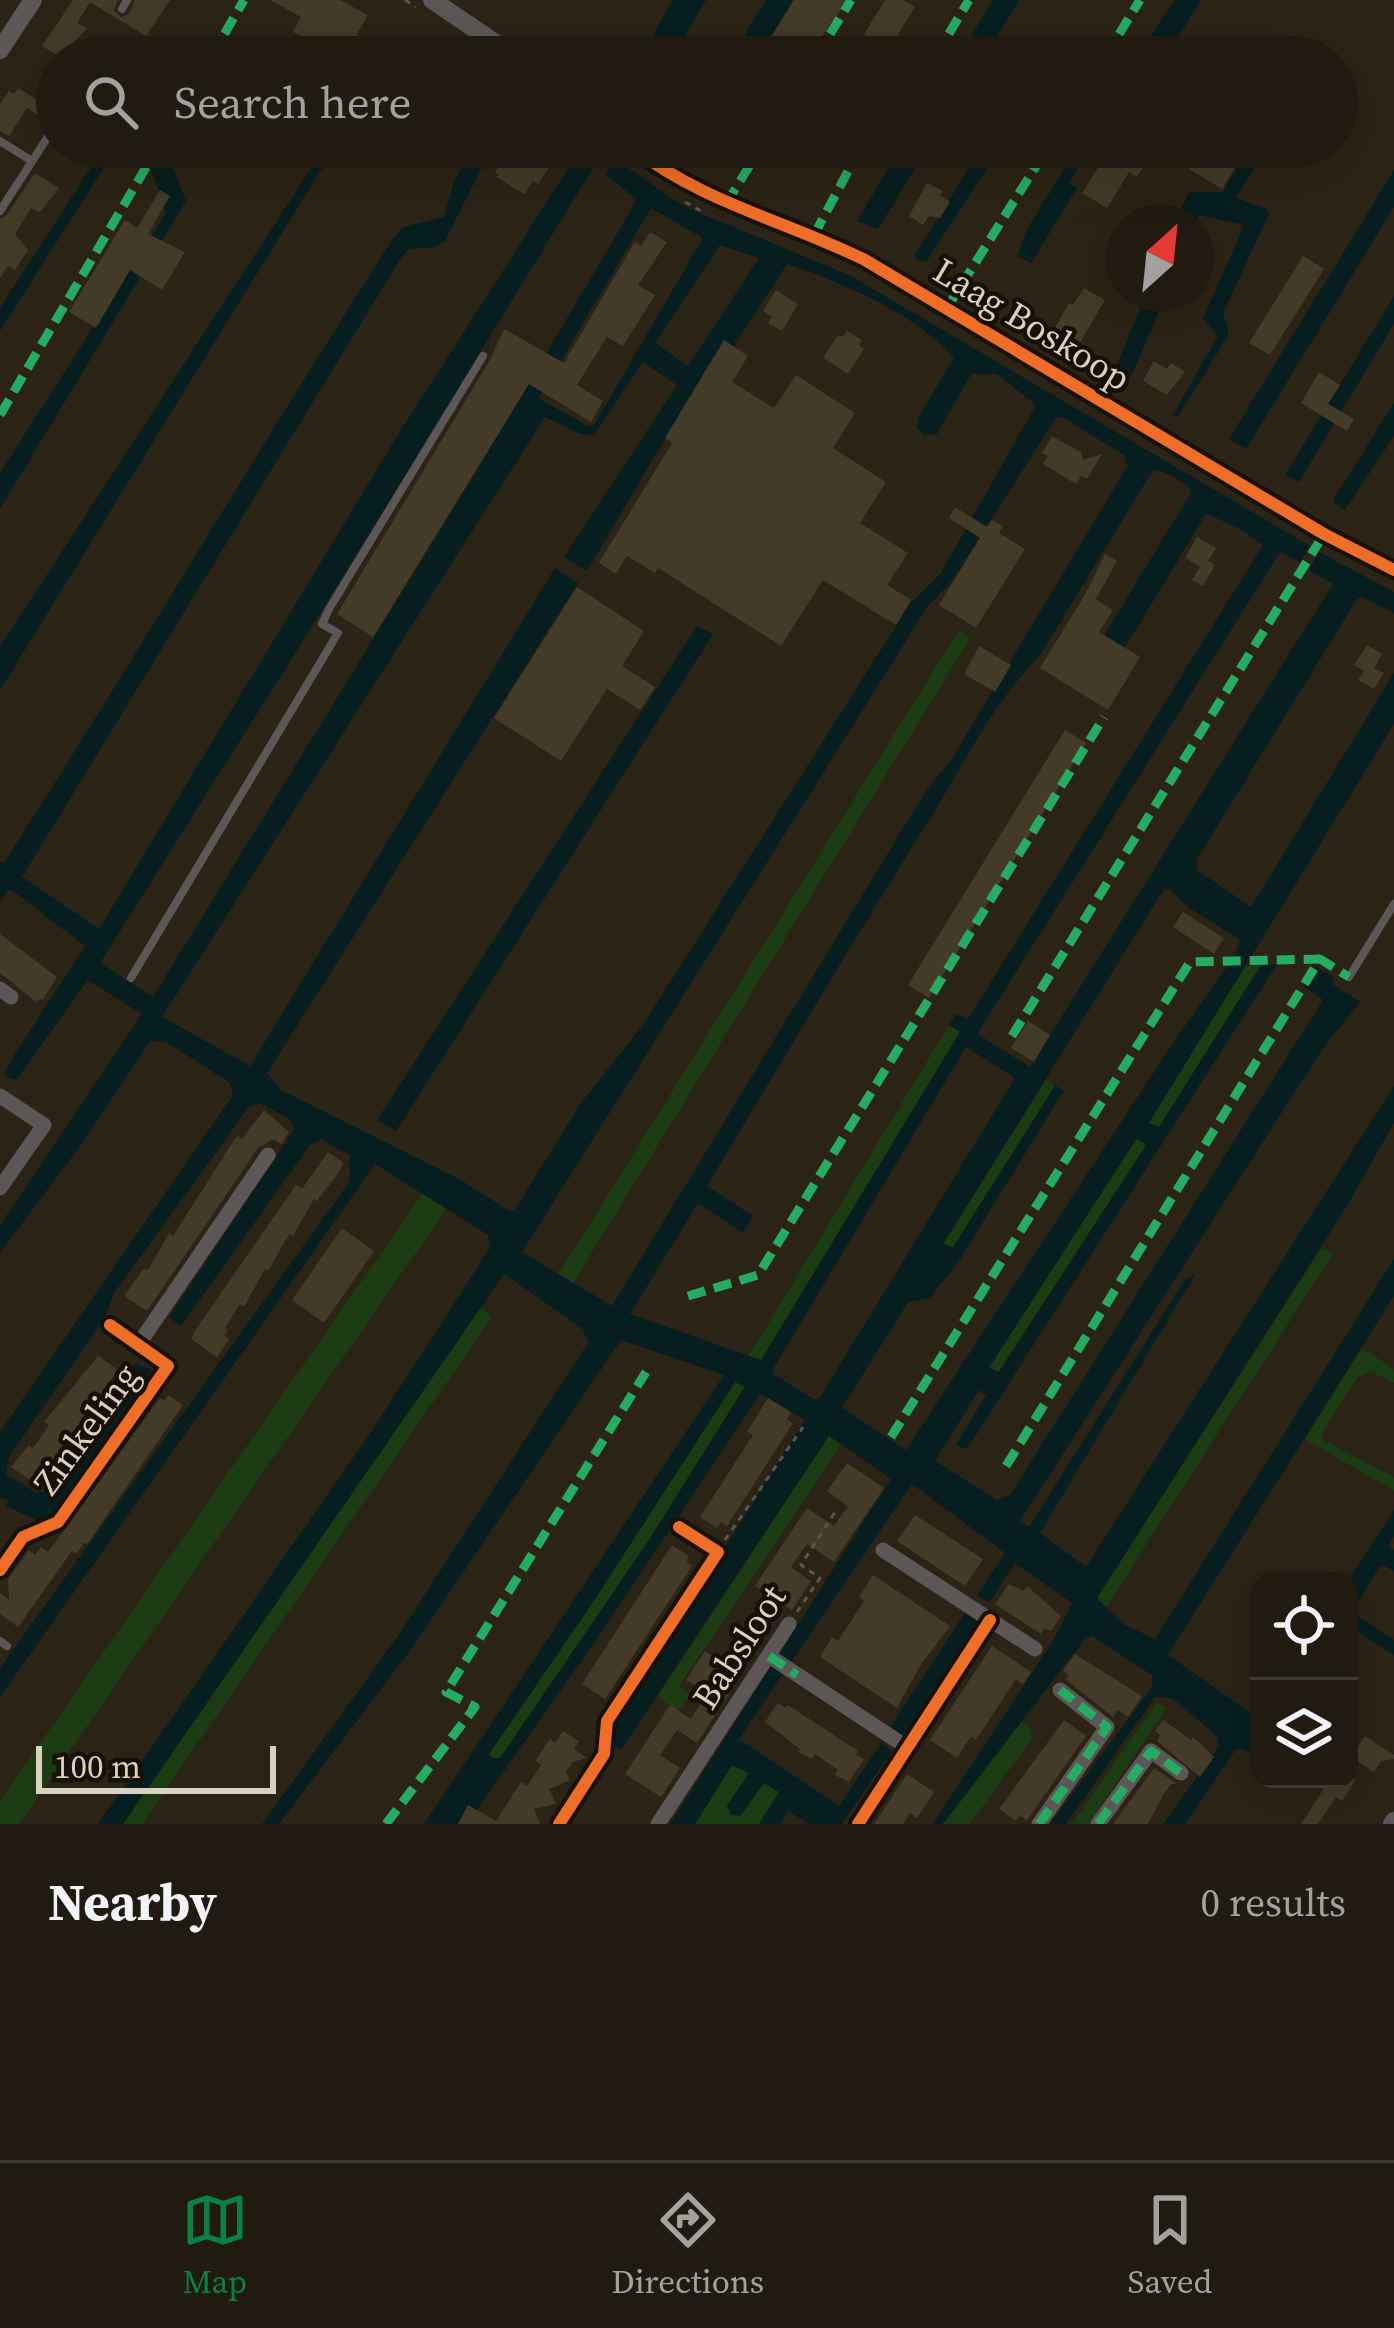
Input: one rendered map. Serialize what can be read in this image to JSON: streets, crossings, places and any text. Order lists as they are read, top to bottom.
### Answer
{
  "streets": {
    "street": ["Laag Boskoop", "Zinkeling", "Babsloot"]
  },
  "scale_bar": "100 m",
  "north": "top right",
  "page": {
    "search": "Search here",
    "scale": "100 m",
    "heading": ["Nearby", "0 results"],
    "nav": ["Map", "Directions", "Saved"]
  }
}
